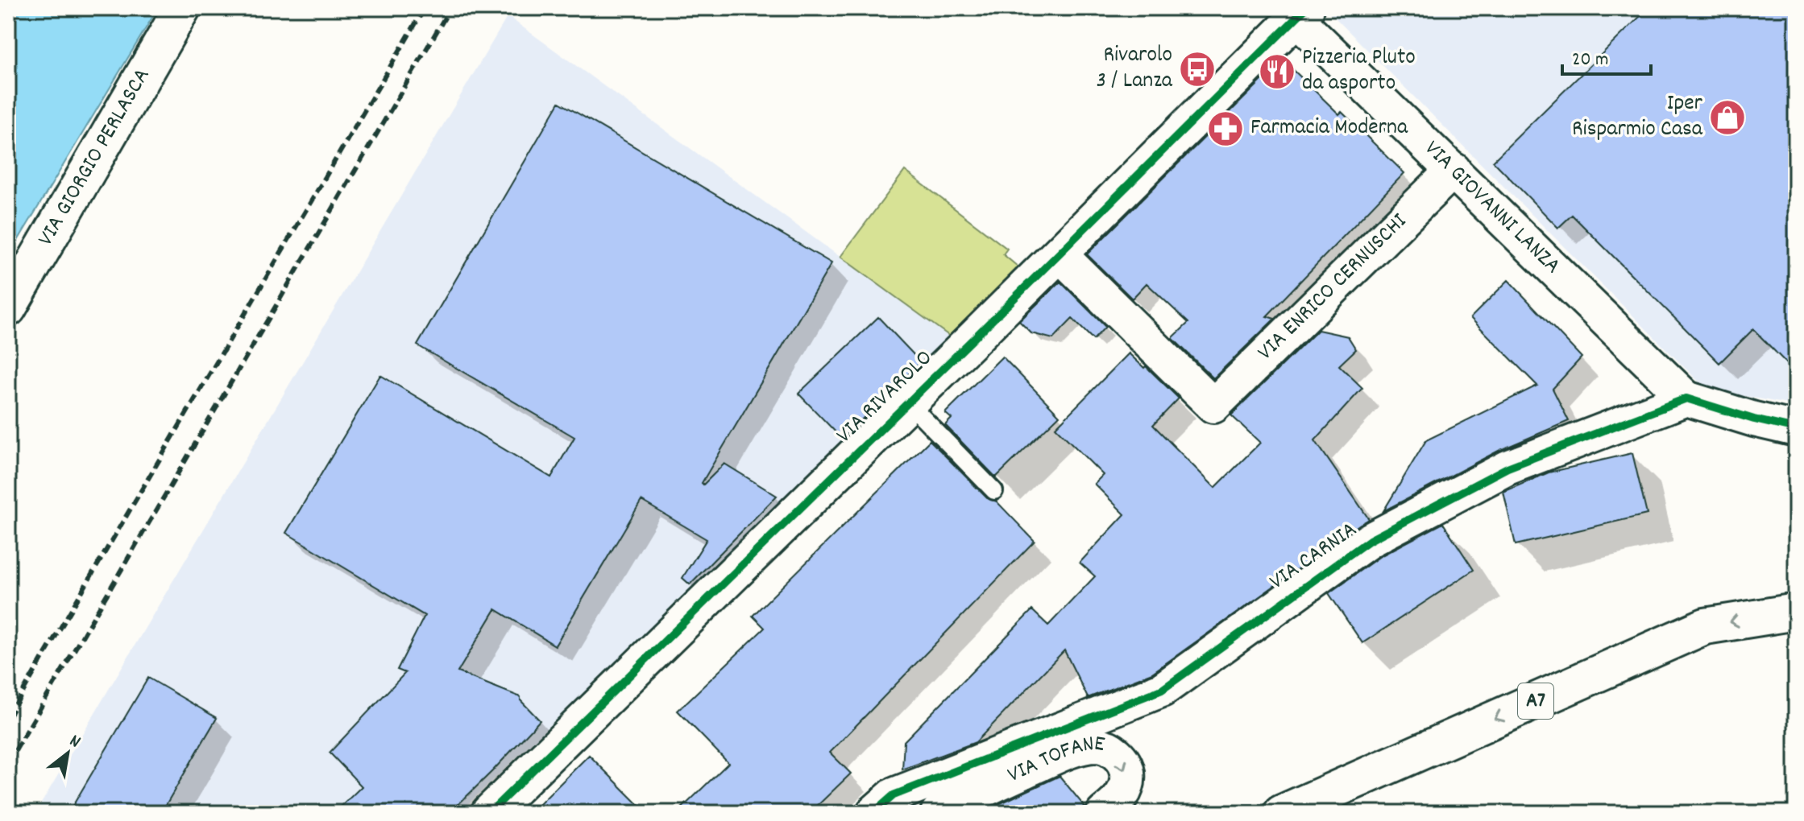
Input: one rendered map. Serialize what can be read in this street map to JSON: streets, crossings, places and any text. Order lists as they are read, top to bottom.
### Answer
{
  "streets": {
    "main road": ["VIA GIORGIO PERLASCA", "VIA RIVAROLO", "A7"],
    "street": [
      "VIA GIOVANNI LANZA",
      "VIA ENRICO CERNUSCHI",
      "VIA CARNIA",
      "VIA TOFANE"
    ]
  },
  "crossings": [
    ["VIA GIOVANNI LANZA", "VIA ENRICO CERNUSCHI"],
    ["VIA GIOVANNI LANZA", "VIA RIVAROLO"],
    ["VIA GIOVANNI LANZA", "VIA CARNIA"],
    ["VIA ENRICO CERNUSCHI", "VIA RIVAROLO"]
  ],
  "places": {
    "bus stop": ["Rivarolo 3 / Lanza"],
    "restaurant": ["Pizzeria Pluto da asporto"],
    "shop": ["Iper Risparmio Casa"],
    "pharmacy": ["Farmacia Moderna"]
  },
  "scale_bar": "20 m",
  "north": "top right"
}
